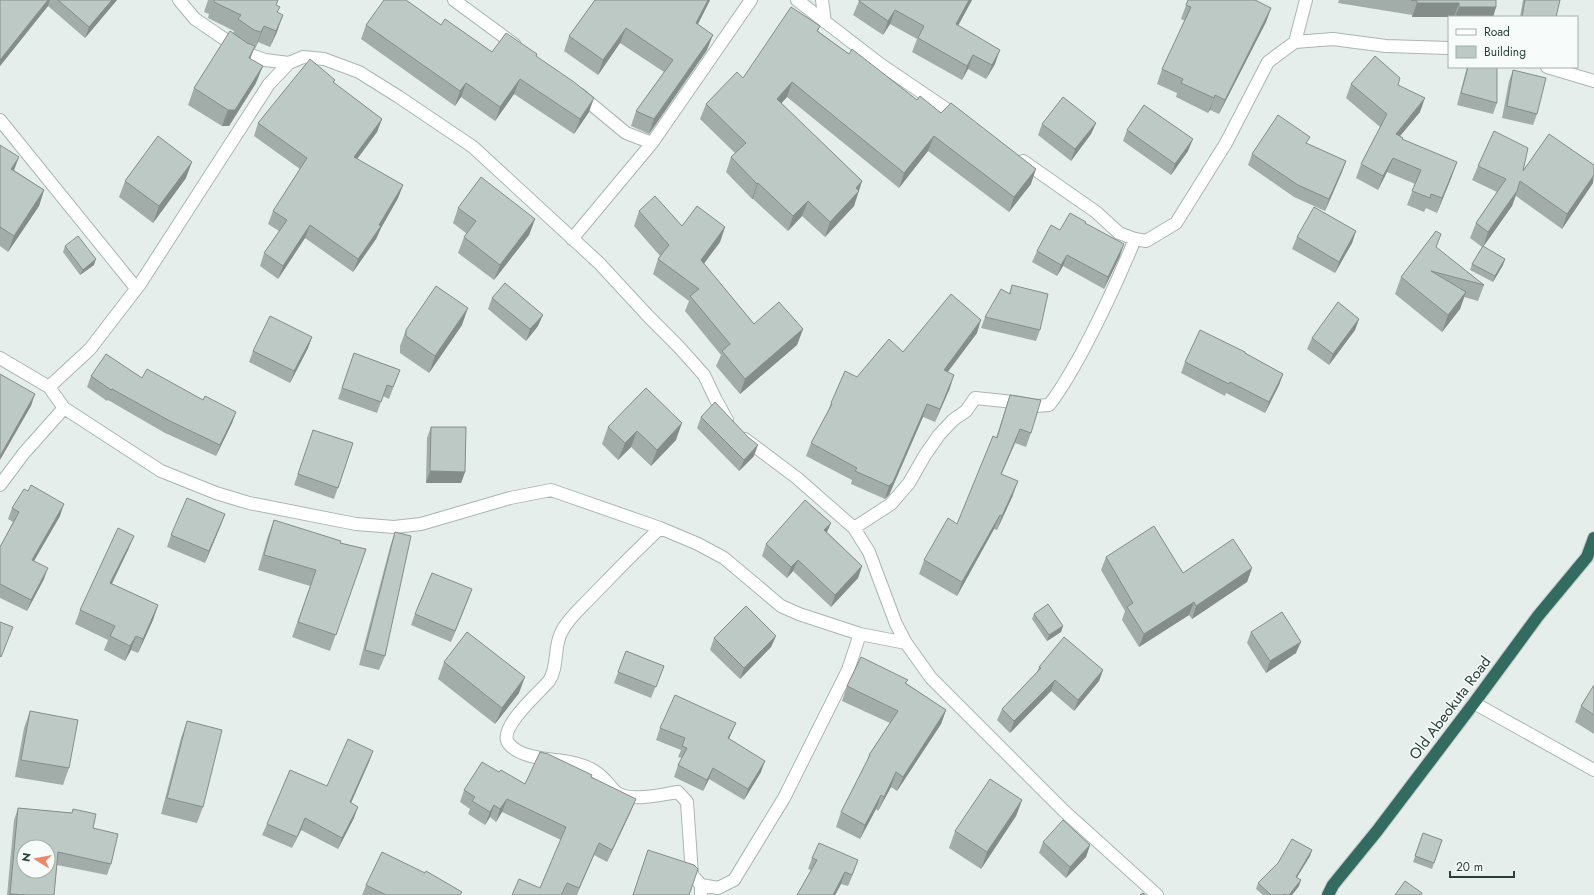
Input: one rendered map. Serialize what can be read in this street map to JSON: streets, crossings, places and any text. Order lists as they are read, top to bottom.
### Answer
{
  "streets": {
    "highway": ["Old Abeokuta Road"]
  },
  "legend": ["Road", "Building"],
  "scale_bar": "20 m",
  "north": "left"
}
